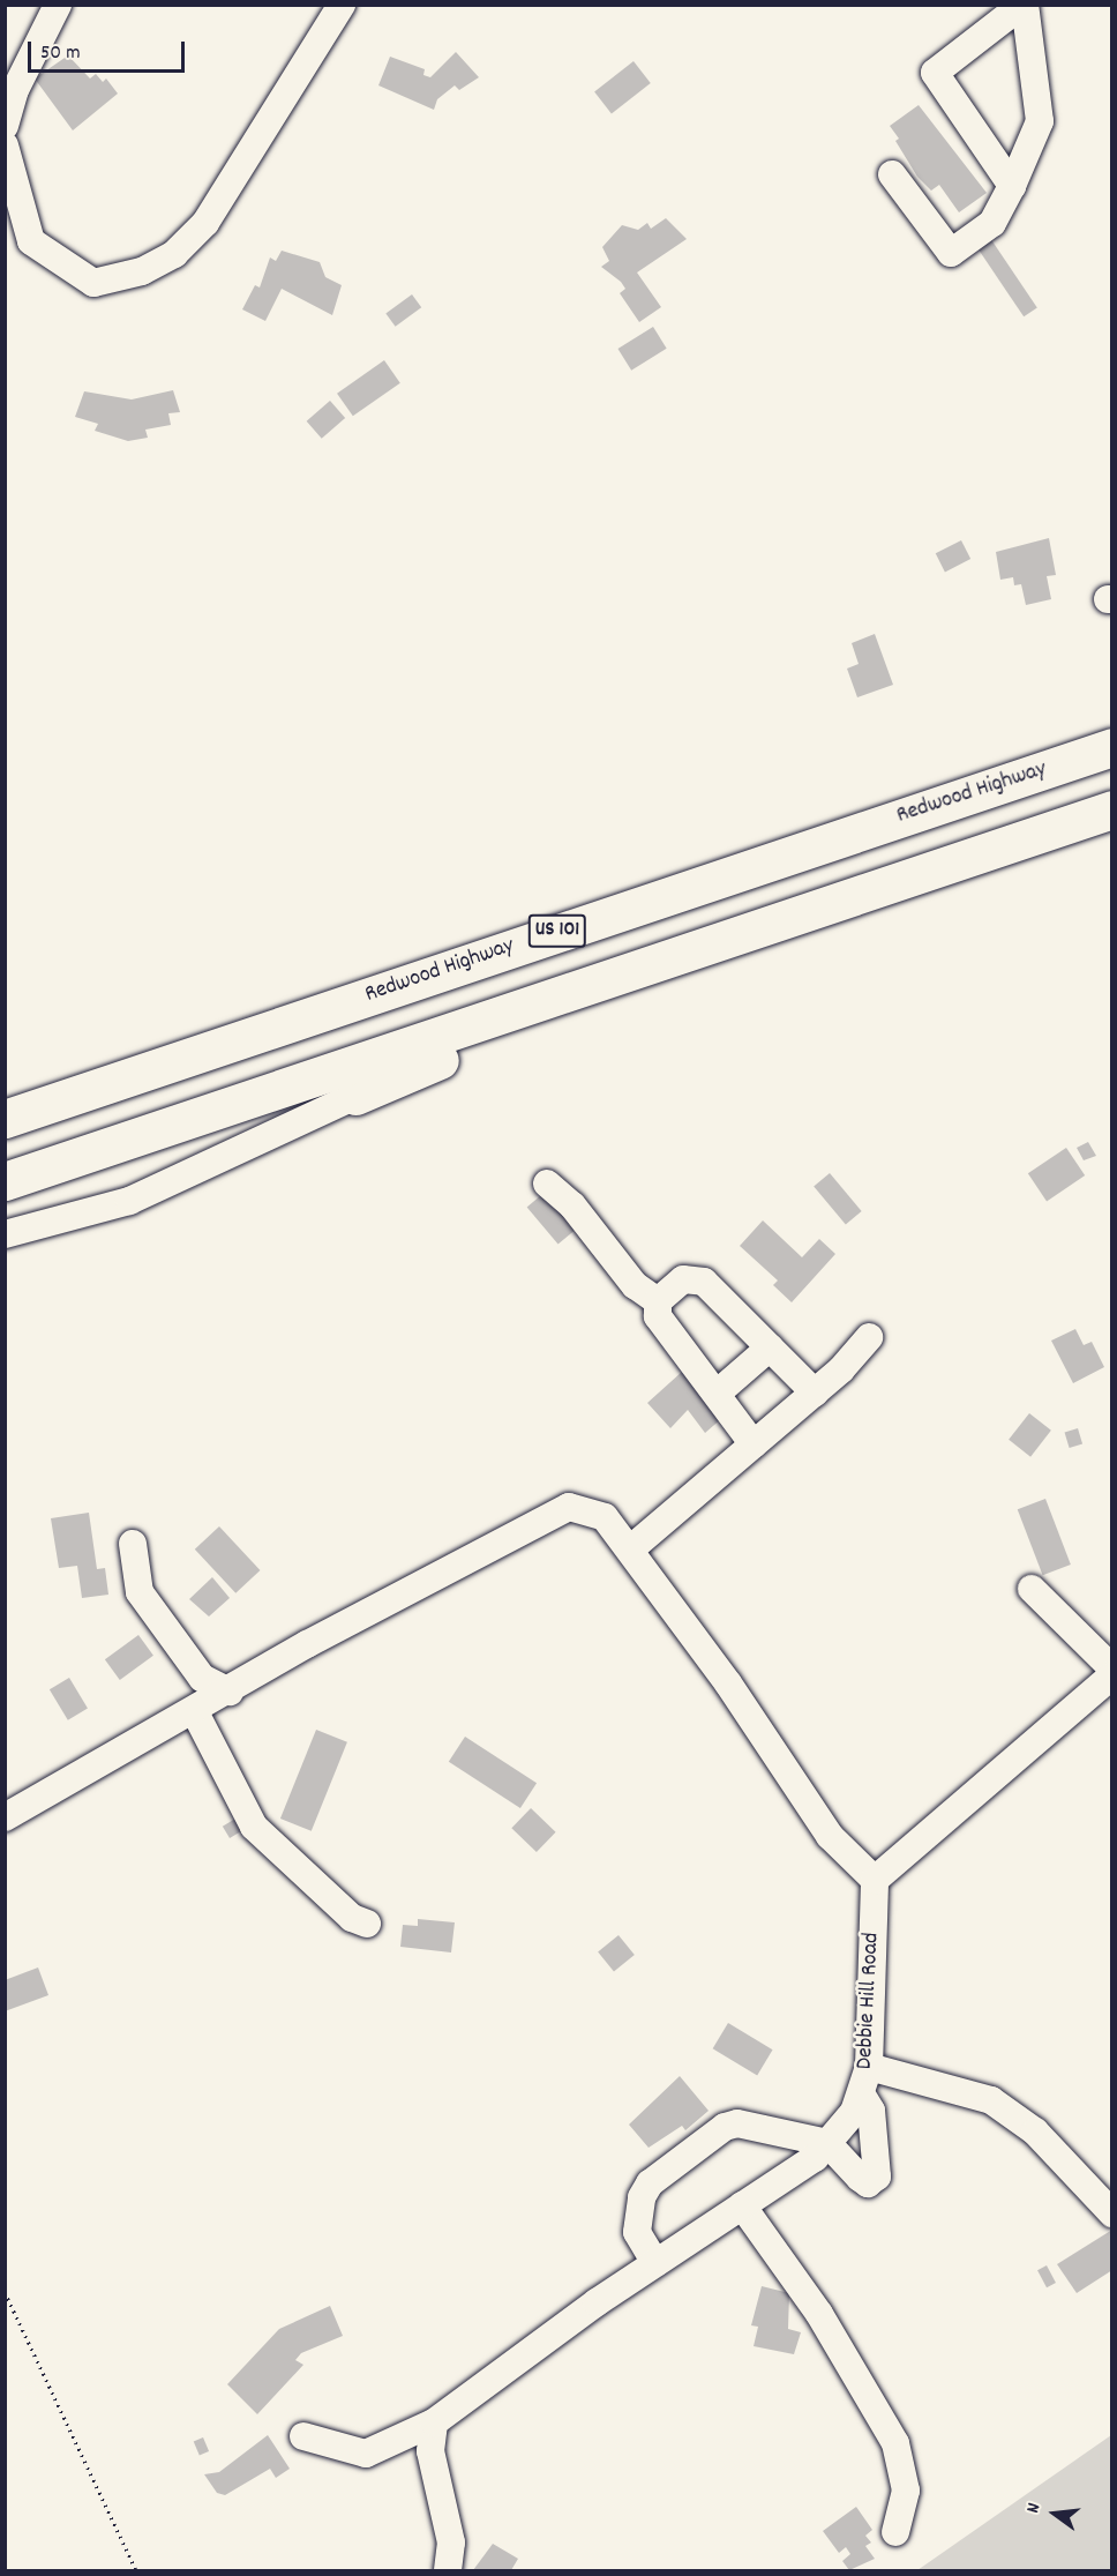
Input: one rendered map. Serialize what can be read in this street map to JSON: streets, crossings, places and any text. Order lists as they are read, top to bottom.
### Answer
{
  "streets": {
    "highway": ["Redwood Highway", "US 101"],
    "street": ["Debbie Hill Road"]
  },
  "scale_bar": "50 m",
  "north": "left"
}
